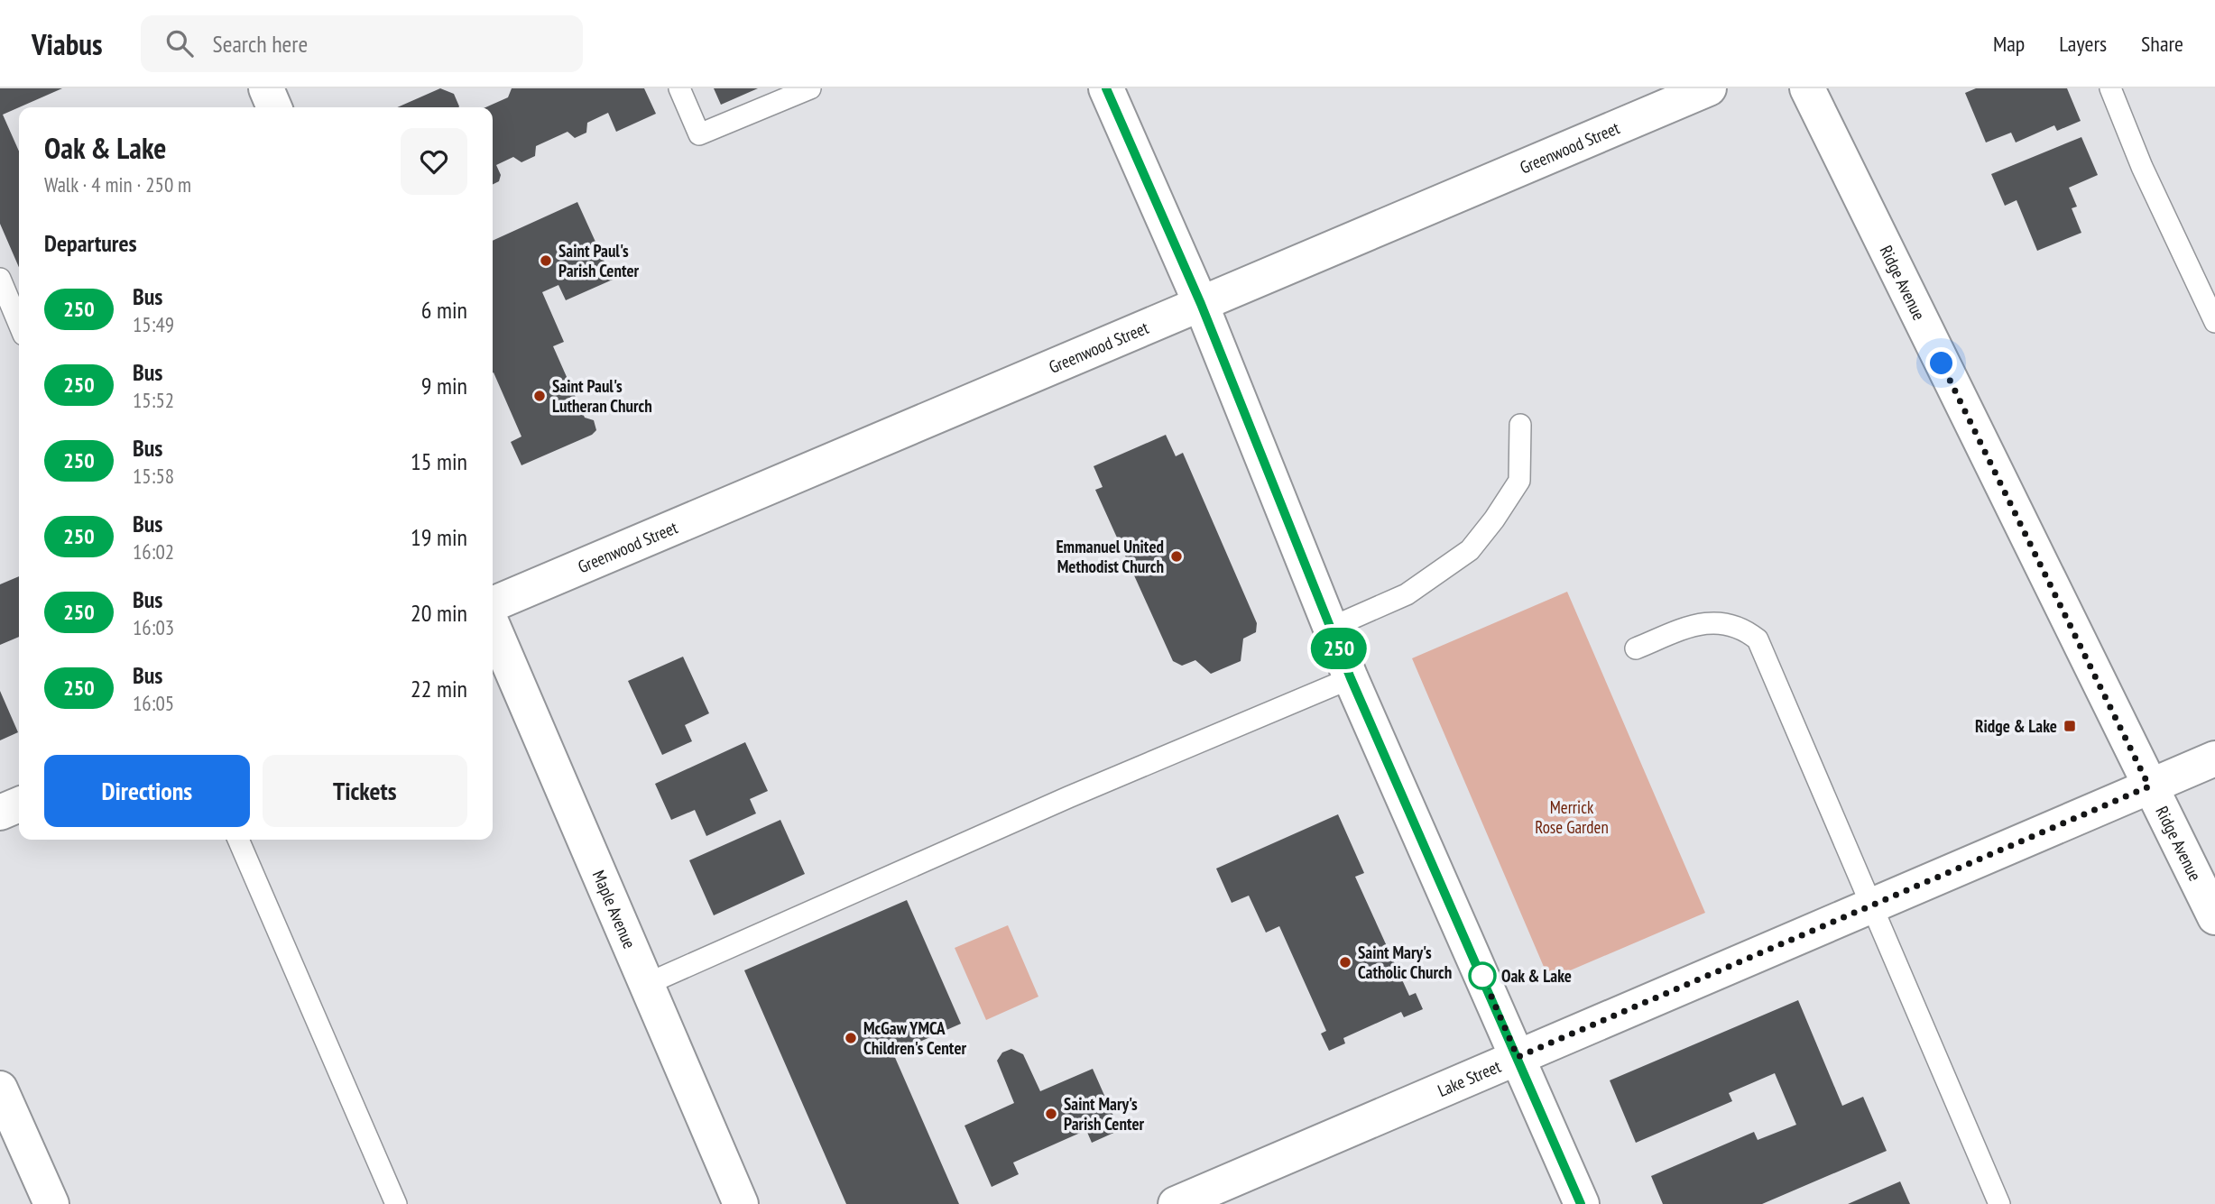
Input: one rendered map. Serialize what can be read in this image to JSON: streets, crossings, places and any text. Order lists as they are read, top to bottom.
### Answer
{
  "streets": {
    "street": [
      "Greenwood Street",
      "Ridge Avenue",
      "Maple Avenue",
      "Lake Street"
    ]
  },
  "crossings": [
    ["Ridge Avenue", "Lake Street"]
  ],
  "parks": ["Merrick Rose Garden"],
  "places": {
    "other": [
      "Saint Paul's Parish Center",
      "Saint Paul's Lutheran Church",
      "Emmanuel United Methodist Church",
      "Saint Mary's Catholic Church",
      "Oak & Lake",
      "McGaw YMCA Children's Center",
      "Saint Mary's Parish Center"
    ],
    "transit": ["Ridge & Lake"]
  },
  "lines": ["bus line 250"],
  "page": {
    "header": "Viabus",
    "search": "Search here",
    "nav": ["Map", "Layers", "Share"],
    "on_map": "250",
    "heading": [
      ["Oak & Lake", "Walk · 4 min · 250 m"],
      "Departures"
    ],
    "list": [
      {
        "mark": "250",
        "name": "Bus",
        "note": "15:49",
        "value": "6 min"
      },
      {
        "mark": "250",
        "name": "Bus",
        "note": "15:52",
        "value": "9 min"
      },
      {
        "mark": "250",
        "name": "Bus",
        "note": "15:58",
        "value": "15 min"
      },
      {
        "mark": "250",
        "name": "Bus",
        "note": "16:02",
        "value": "19 min"
      },
      {
        "mark": "250",
        "name": "Bus",
        "note": "16:03",
        "value": "20 min"
      },
      {
        "mark": "250",
        "name": "Bus",
        "note": "16:05",
        "value": "22 min"
      }
    ],
    "buttons": ["Directions", "Tickets"]
  }
}
